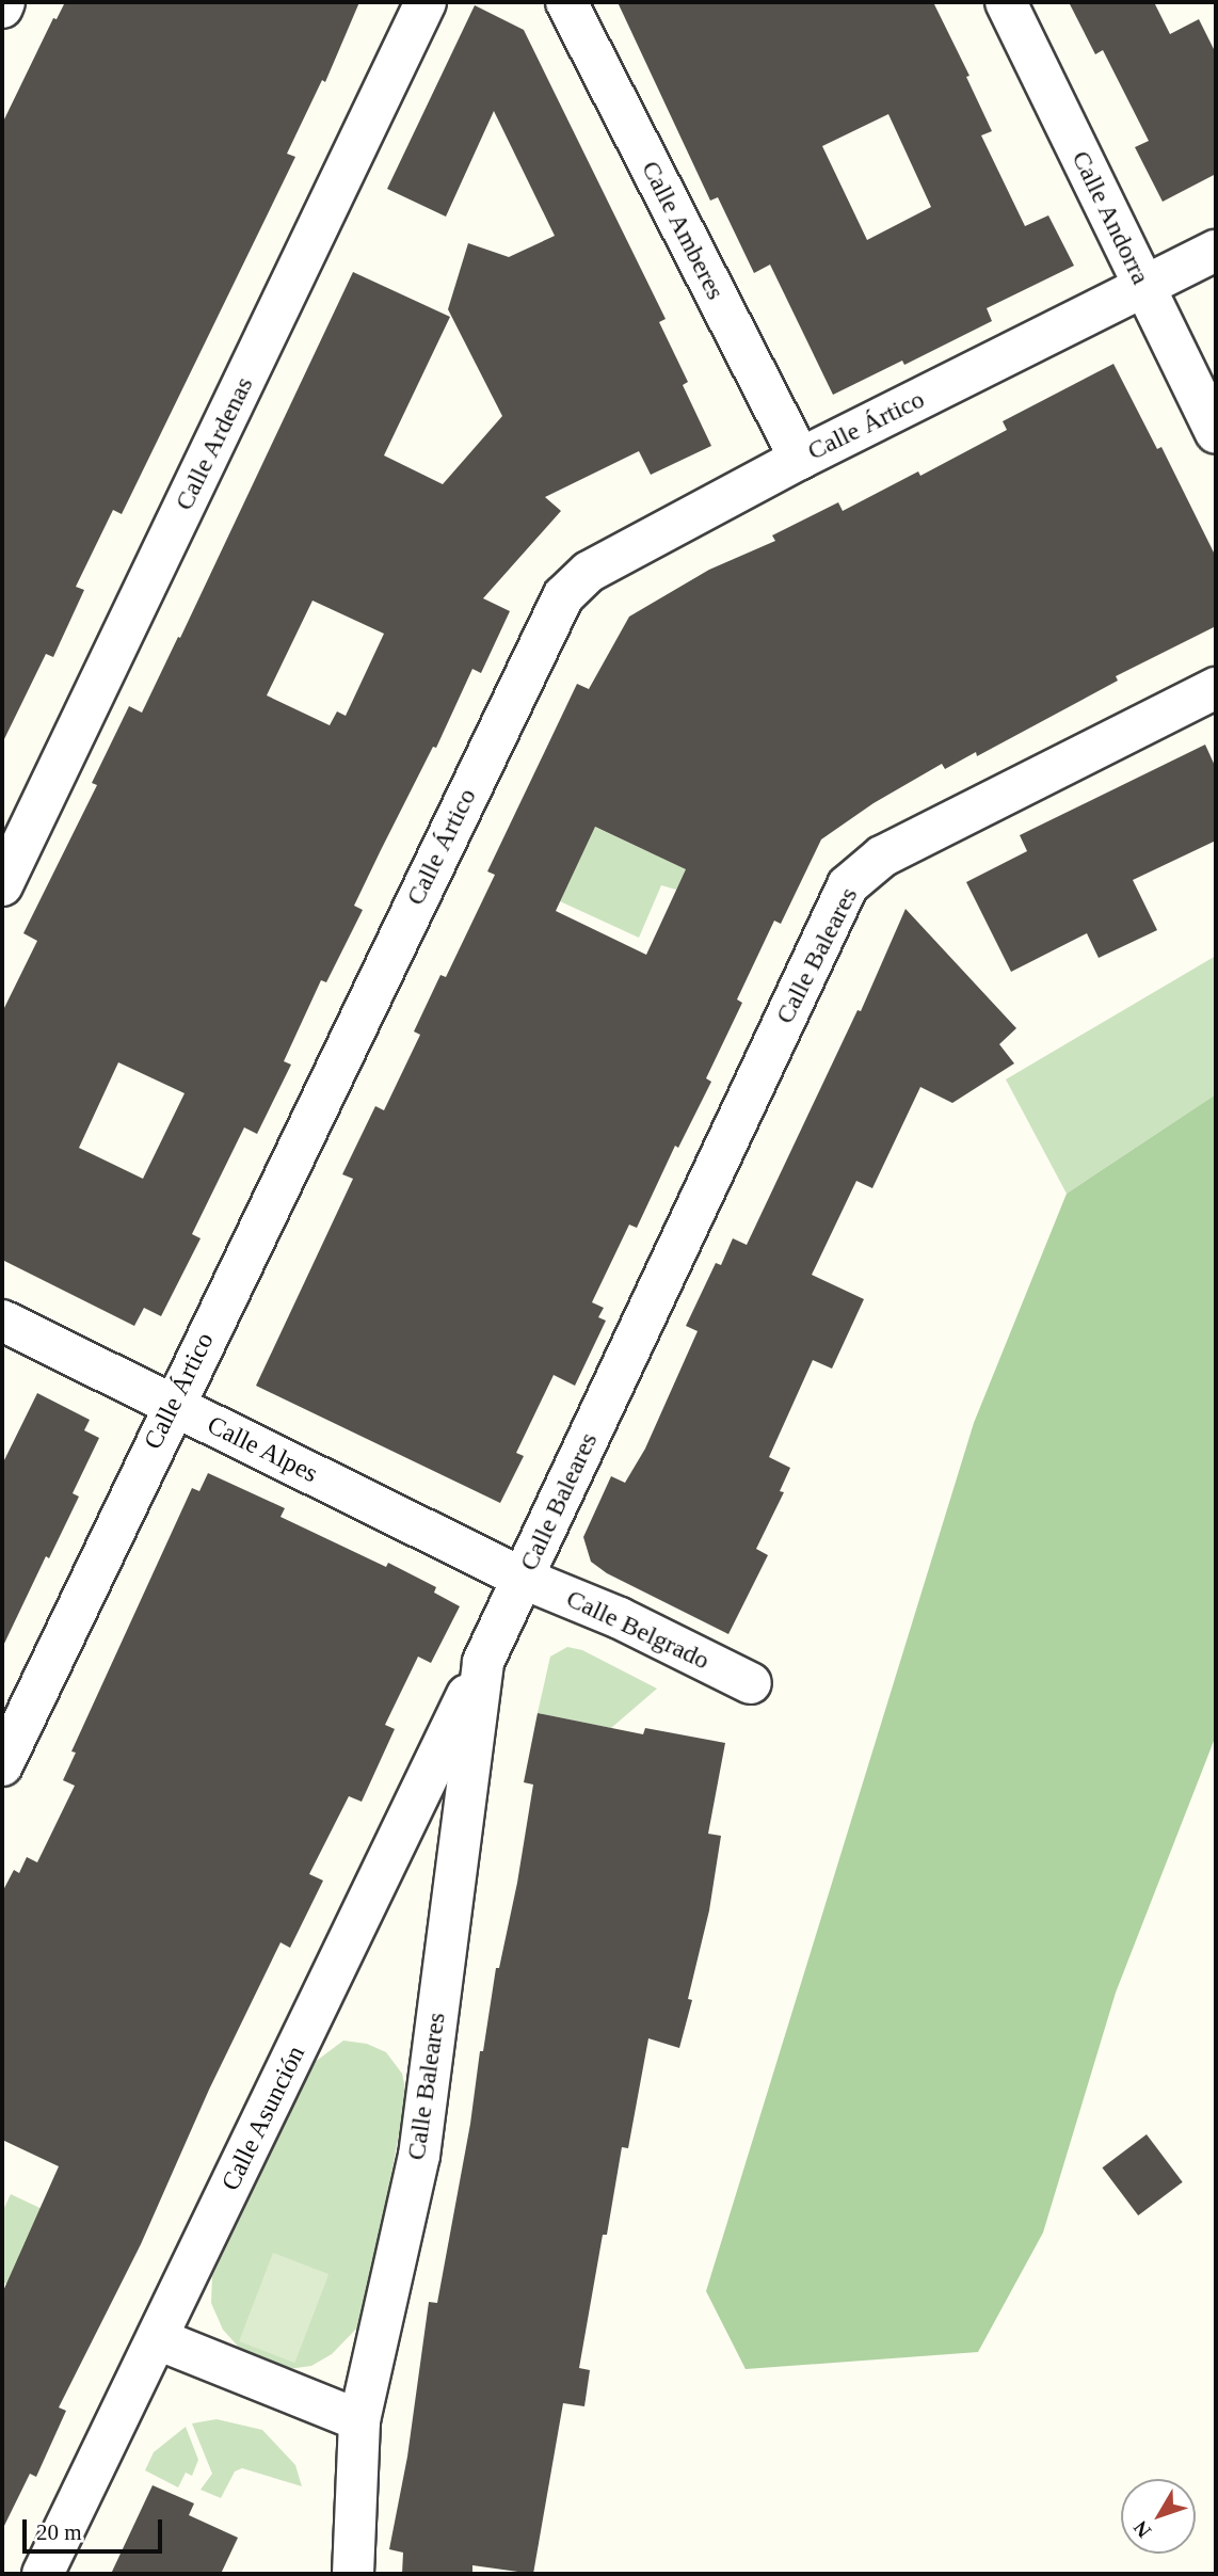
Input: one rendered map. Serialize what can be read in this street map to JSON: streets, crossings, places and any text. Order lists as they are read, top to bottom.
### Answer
{
  "streets": {
    "street": [
      "Calle Andorra",
      "Calle Amberes",
      "Calle Ártico",
      "Calle Ardenas",
      "Calle Baleares",
      "Calle Alpes",
      "Calle Belgrado",
      "Calle Asunción"
    ]
  },
  "crossings": [
    ["Calle Andorra", "Calle Ártico"],
    ["Calle Amberes", "Calle Ártico"],
    ["Calle Ártico", "Calle Alpes"],
    ["Calle Baleares", "Calle Alpes"],
    ["Calle Baleares", "Calle Belgrado"],
    ["Calle Baleares", "Calle Asunción"],
    ["Calle Alpes", "Calle Belgrado"]
  ],
  "scale_bar": "20 m",
  "north": "bottom left"
}
